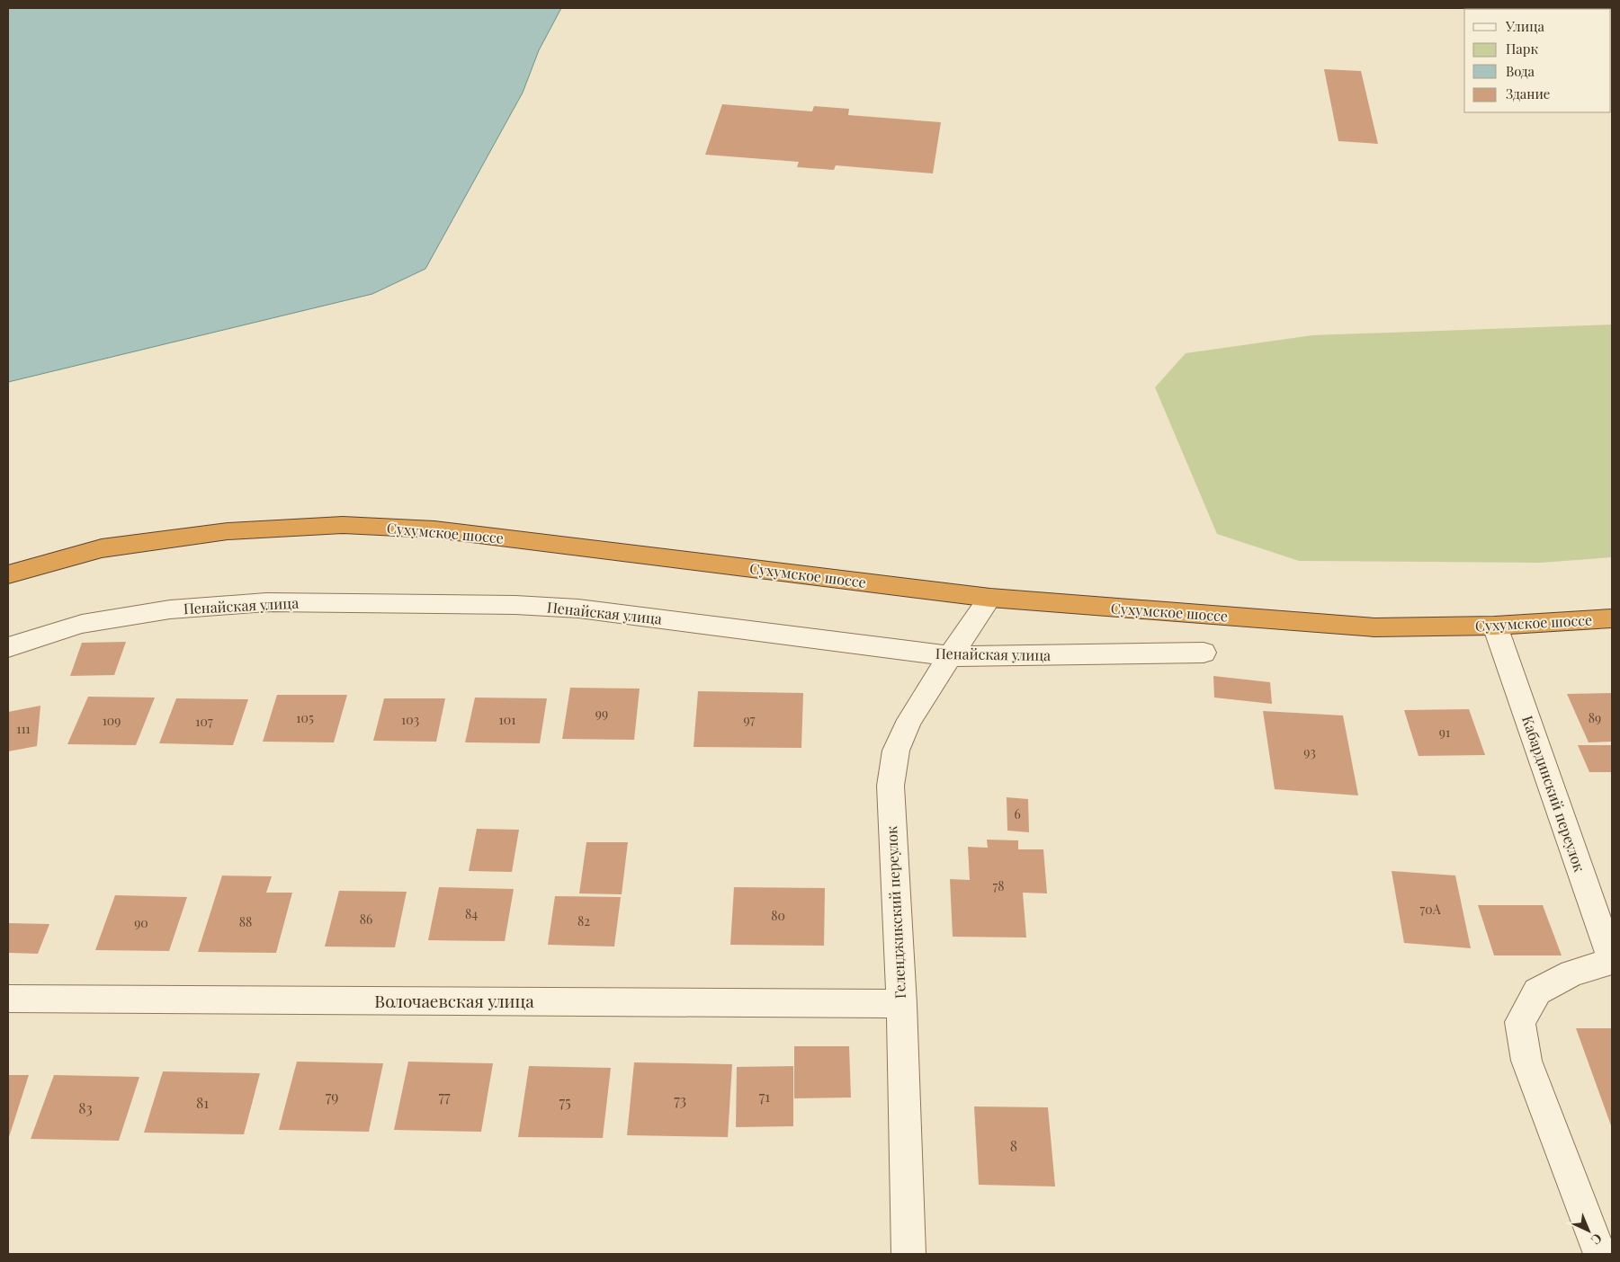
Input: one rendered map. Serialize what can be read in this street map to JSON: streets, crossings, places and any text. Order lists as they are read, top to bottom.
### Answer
{
  "streets": {
    "highway": ["Сухумское шоссе"],
    "street": [
      "Пенайская улица",
      "Кабардинский переулок",
      "Геленджикский переулок",
      "Волочаевская улица"
    ]
  },
  "crossings": [
    ["Сухумское шоссе", "Кабардинский переулок"],
    ["Сухумское шоссе", "Геленджикский переулок"],
    ["Пенайская улица", "Геленджикский переулок"],
    ["Геленджикский переулок", "Волочаевская улица"]
  ],
  "house_numbers": [
    "99",
    "105",
    "89",
    "103",
    "101",
    "97",
    "109",
    "107",
    "111",
    "91",
    "93",
    "6",
    "78",
    "70А",
    "84",
    "80",
    "86",
    "82",
    "88",
    "90",
    "79",
    "77",
    "71",
    "73",
    "75",
    "81",
    "83",
    "8"
  ],
  "legend": [
    "Улица",
    "Парк",
    "Вода",
    "Здание"
  ],
  "north": "bottom right"
}
